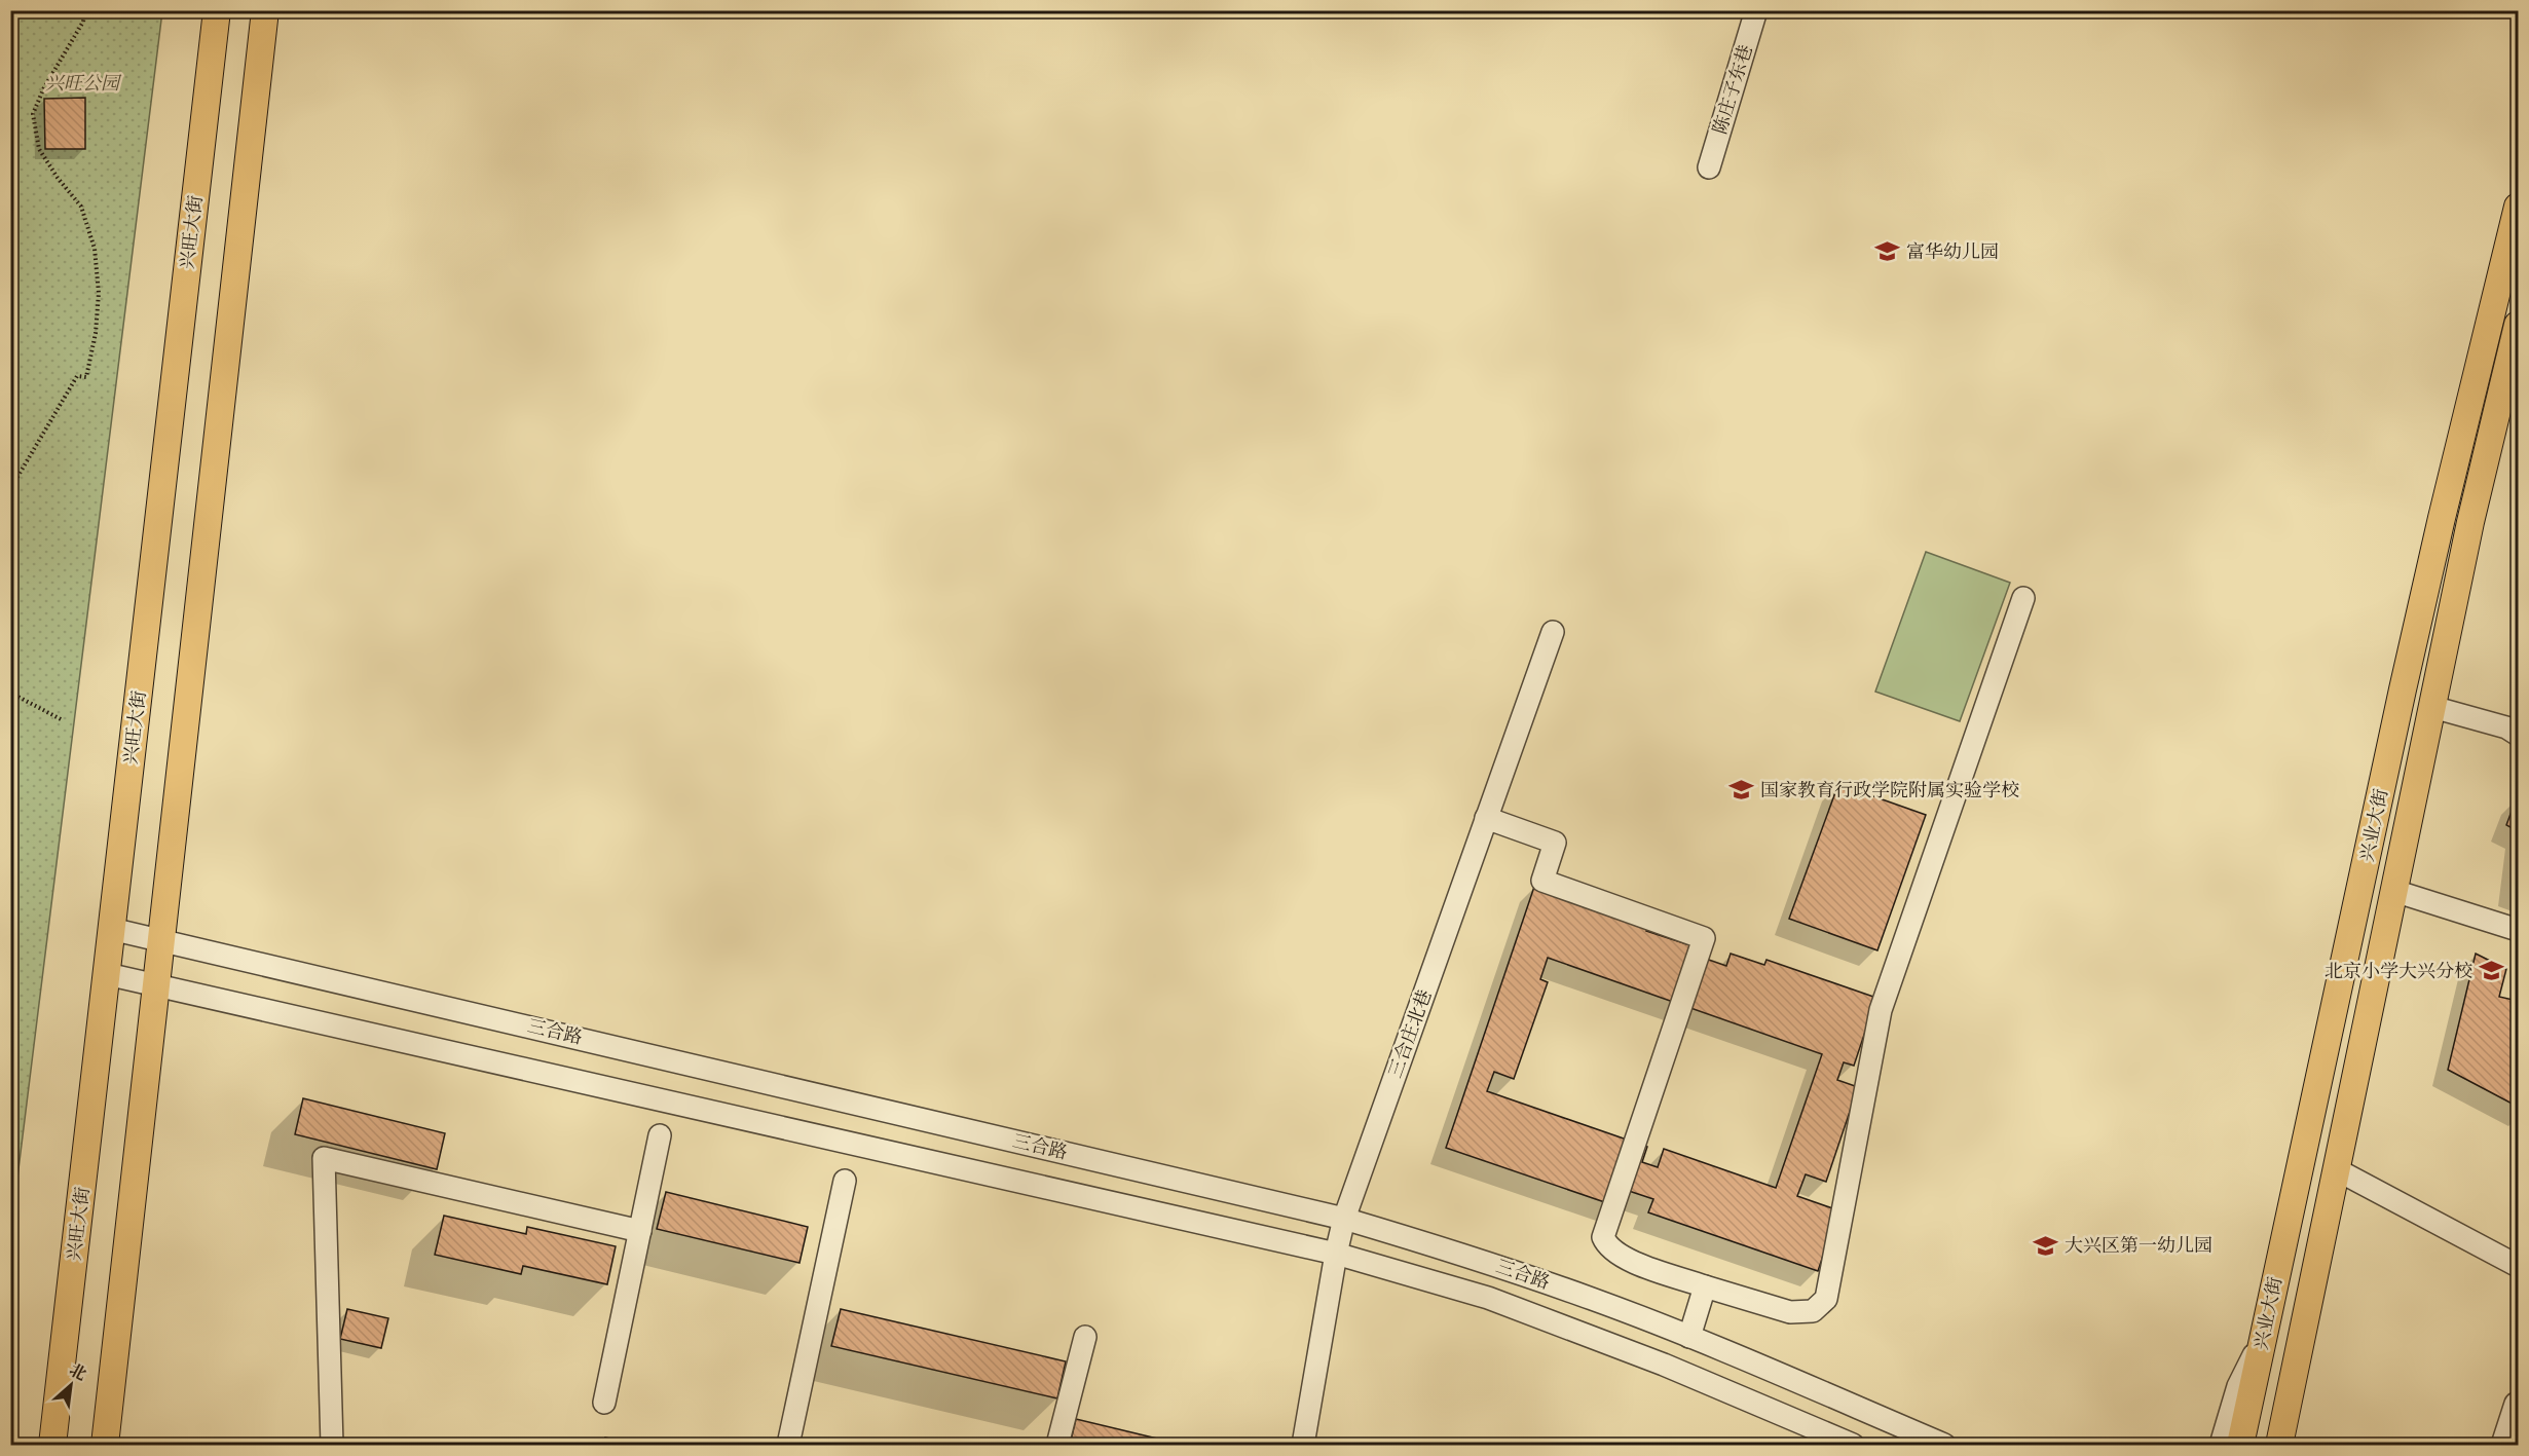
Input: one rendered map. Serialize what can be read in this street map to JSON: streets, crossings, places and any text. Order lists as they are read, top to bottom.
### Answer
{
  "streets": {
    "main road": ["兴旺大街", "兴业大街"],
    "street": ["陈庄子东巷", "三合路", "三合庄北巷"]
  },
  "crossings": [
    ["兴旺大街", "三合路"],
    ["三合路", "三合庄北巷"]
  ],
  "parks": ["兴旺公园"],
  "places": {
    "school or university": [
      "富华幼儿园",
      "国家教育行政学院附属实验学校",
      "北京小学大兴分校",
      "大兴区第一幼儿园"
    ]
  },
  "north": "top right"
}
